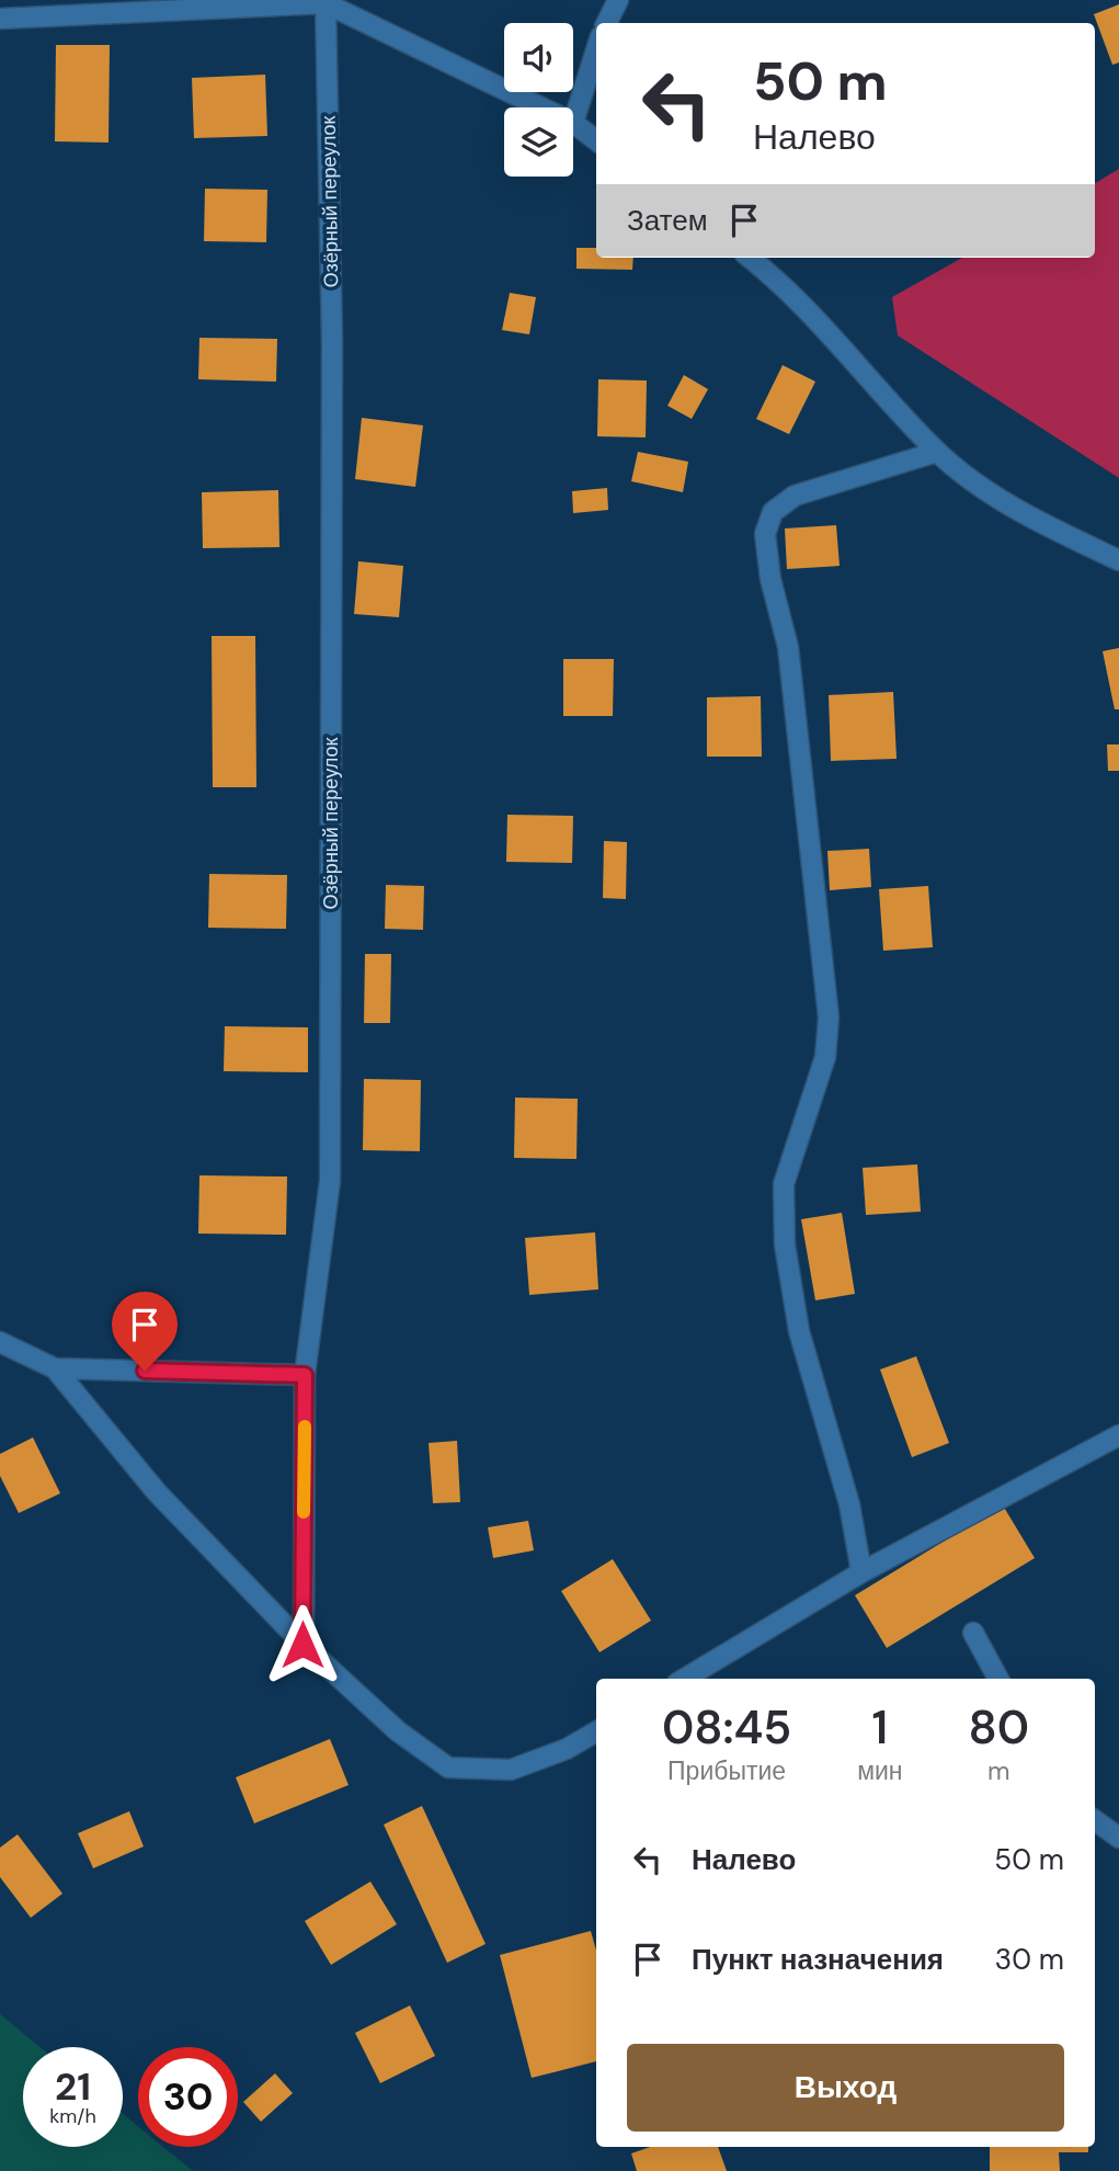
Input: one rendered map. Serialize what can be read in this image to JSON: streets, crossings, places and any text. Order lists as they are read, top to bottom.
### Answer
{
  "streets": {
    "street": ["Озёрный переулок"]
  },
  "page": {
    "turn": ["50 m", "Налево"],
    "then": "Затем",
    "eta": [
      "08:45",
      "Прибытие",
      "1",
      "мин",
      "80",
      "m"
    ],
    "list": [
      {
        "name": "Налево",
        "value": "50 m"
      },
      {
        "name": "Пункт назначения",
        "value": "30 m"
      }
    ],
    "buttons": "Выход",
    "speed": "21 km/h",
    "limit": "30"
  }
}
